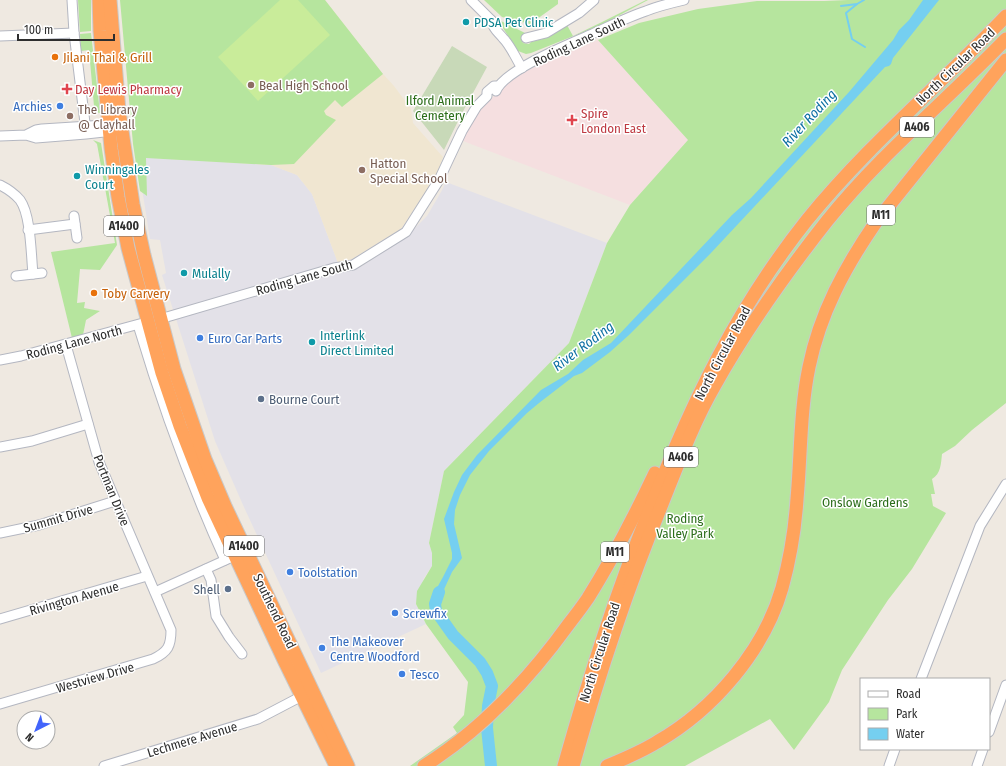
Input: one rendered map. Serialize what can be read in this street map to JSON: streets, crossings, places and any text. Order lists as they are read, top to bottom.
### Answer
{
  "streets": {
    "highway": [
      "North Circular Road",
      "A406",
      "M11",
      "A1400",
      "Southend Road"
    ],
    "street": [
      "Roding Lane South",
      "Roding Lane North",
      "Portman Drive",
      "Summit Drive",
      "Rivington Avenue",
      "Westview Drive",
      "Lechmere Avenue"
    ]
  },
  "crossings": [
    ["Roding Lane South", "A1400"],
    ["Roding Lane South", "Roding Lane North"],
    ["Roding Lane South", "Southend Road"],
    ["North Circular Road", "M11"],
    ["A1400", "Roding Lane North"],
    ["A1400", "Southend Road"],
    ["Roding Lane North", "Portman Drive"],
    ["Roding Lane North", "Southend Road"],
    ["Portman Drive", "Summit Drive"],
    ["Portman Drive", "Rivington Avenue"],
    ["Portman Drive", "Westview Drive"],
    ["Southend Road", "Lechmere Avenue"]
  ],
  "water": ["River Roding"],
  "parks": ["Ilford Animal Cemetery", "Onslow Gardens", "Roding Valley Park"],
  "places": {
    "other": [
      "PDSA Pet Clinic",
      "Jilani Thai & Grill",
      "Beal High School",
      "Archies",
      "The Library @ Clayhall",
      "Hatton Special School",
      "Winningales Court",
      "Mulally",
      "Toby Carvery",
      "Euro Car Parts",
      "Interlink Direct Limited",
      "Bourne Court",
      "Toolstation",
      "Shell",
      "Screwfix",
      "The Makeover Centre Woodford",
      "Tesco"
    ],
    "health": ["Day Lewis Pharmacy", "Spire London East"]
  },
  "legend": ["Road", "Park", "Water"],
  "scale_bar": "100 m",
  "north": "bottom left"
}
